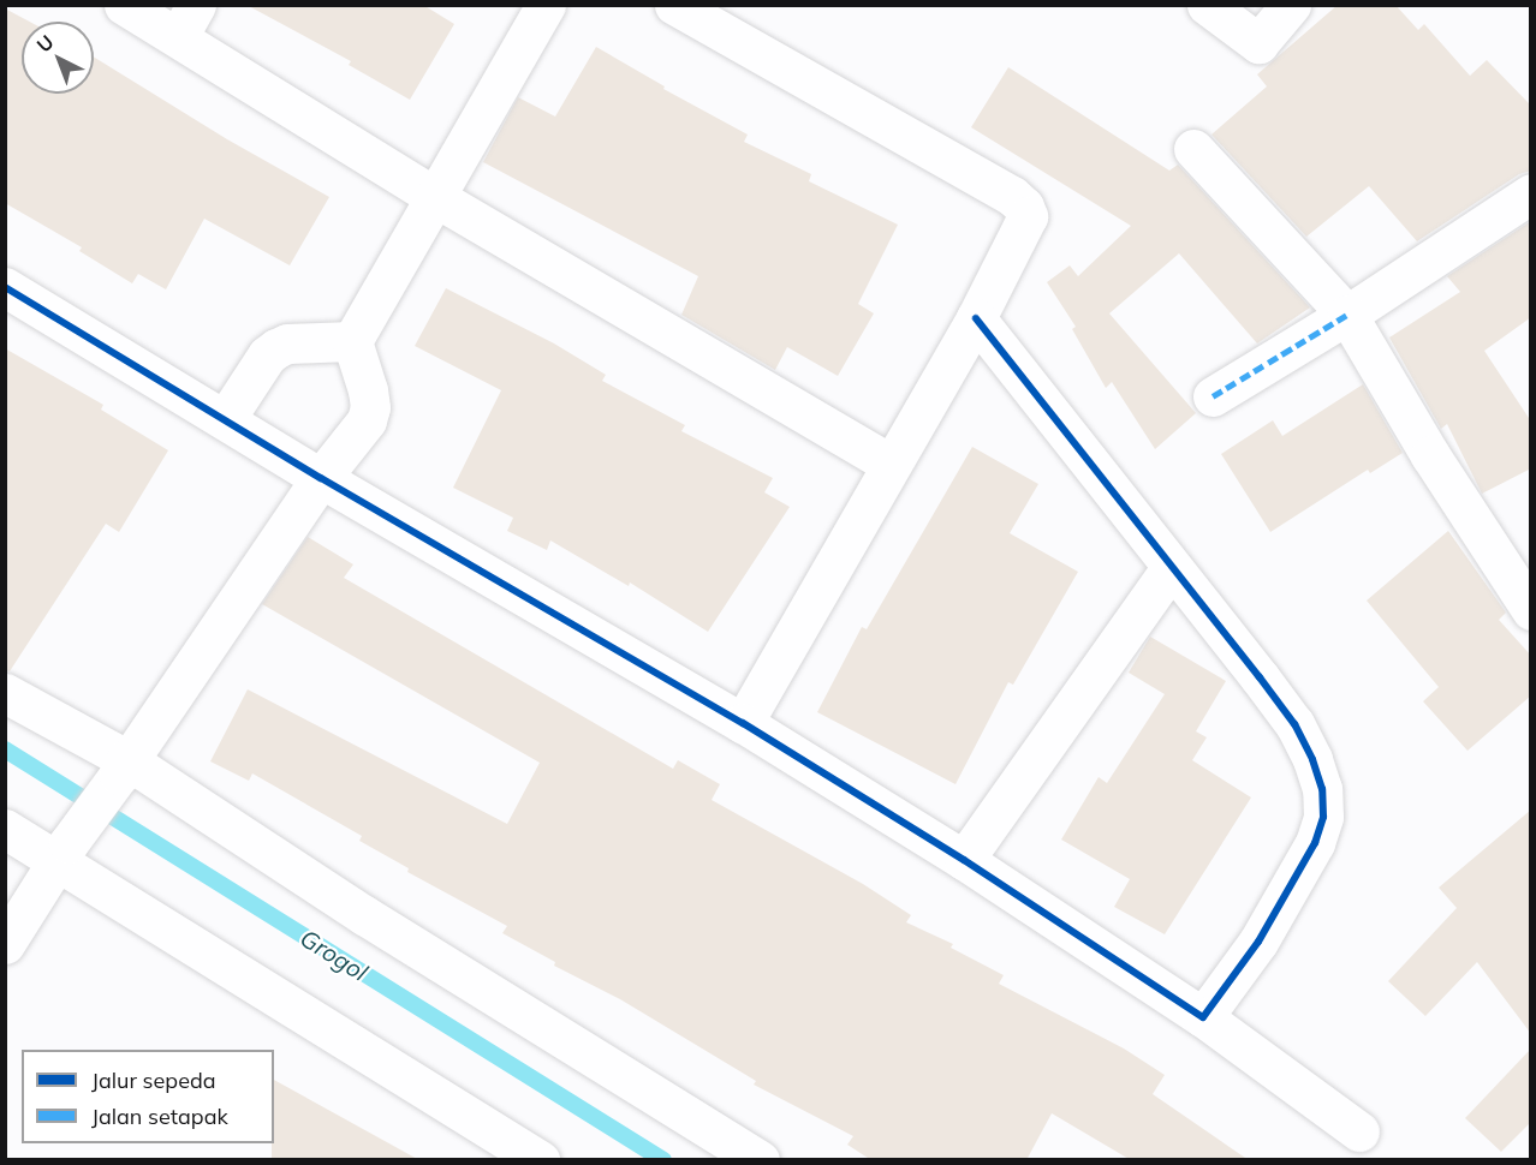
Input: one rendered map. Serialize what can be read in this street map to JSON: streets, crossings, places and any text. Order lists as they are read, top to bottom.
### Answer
{
  "water": ["Grogol"],
  "legend": ["Jalur sepeda", "Jalan setapak"],
  "north": "top left"
}
